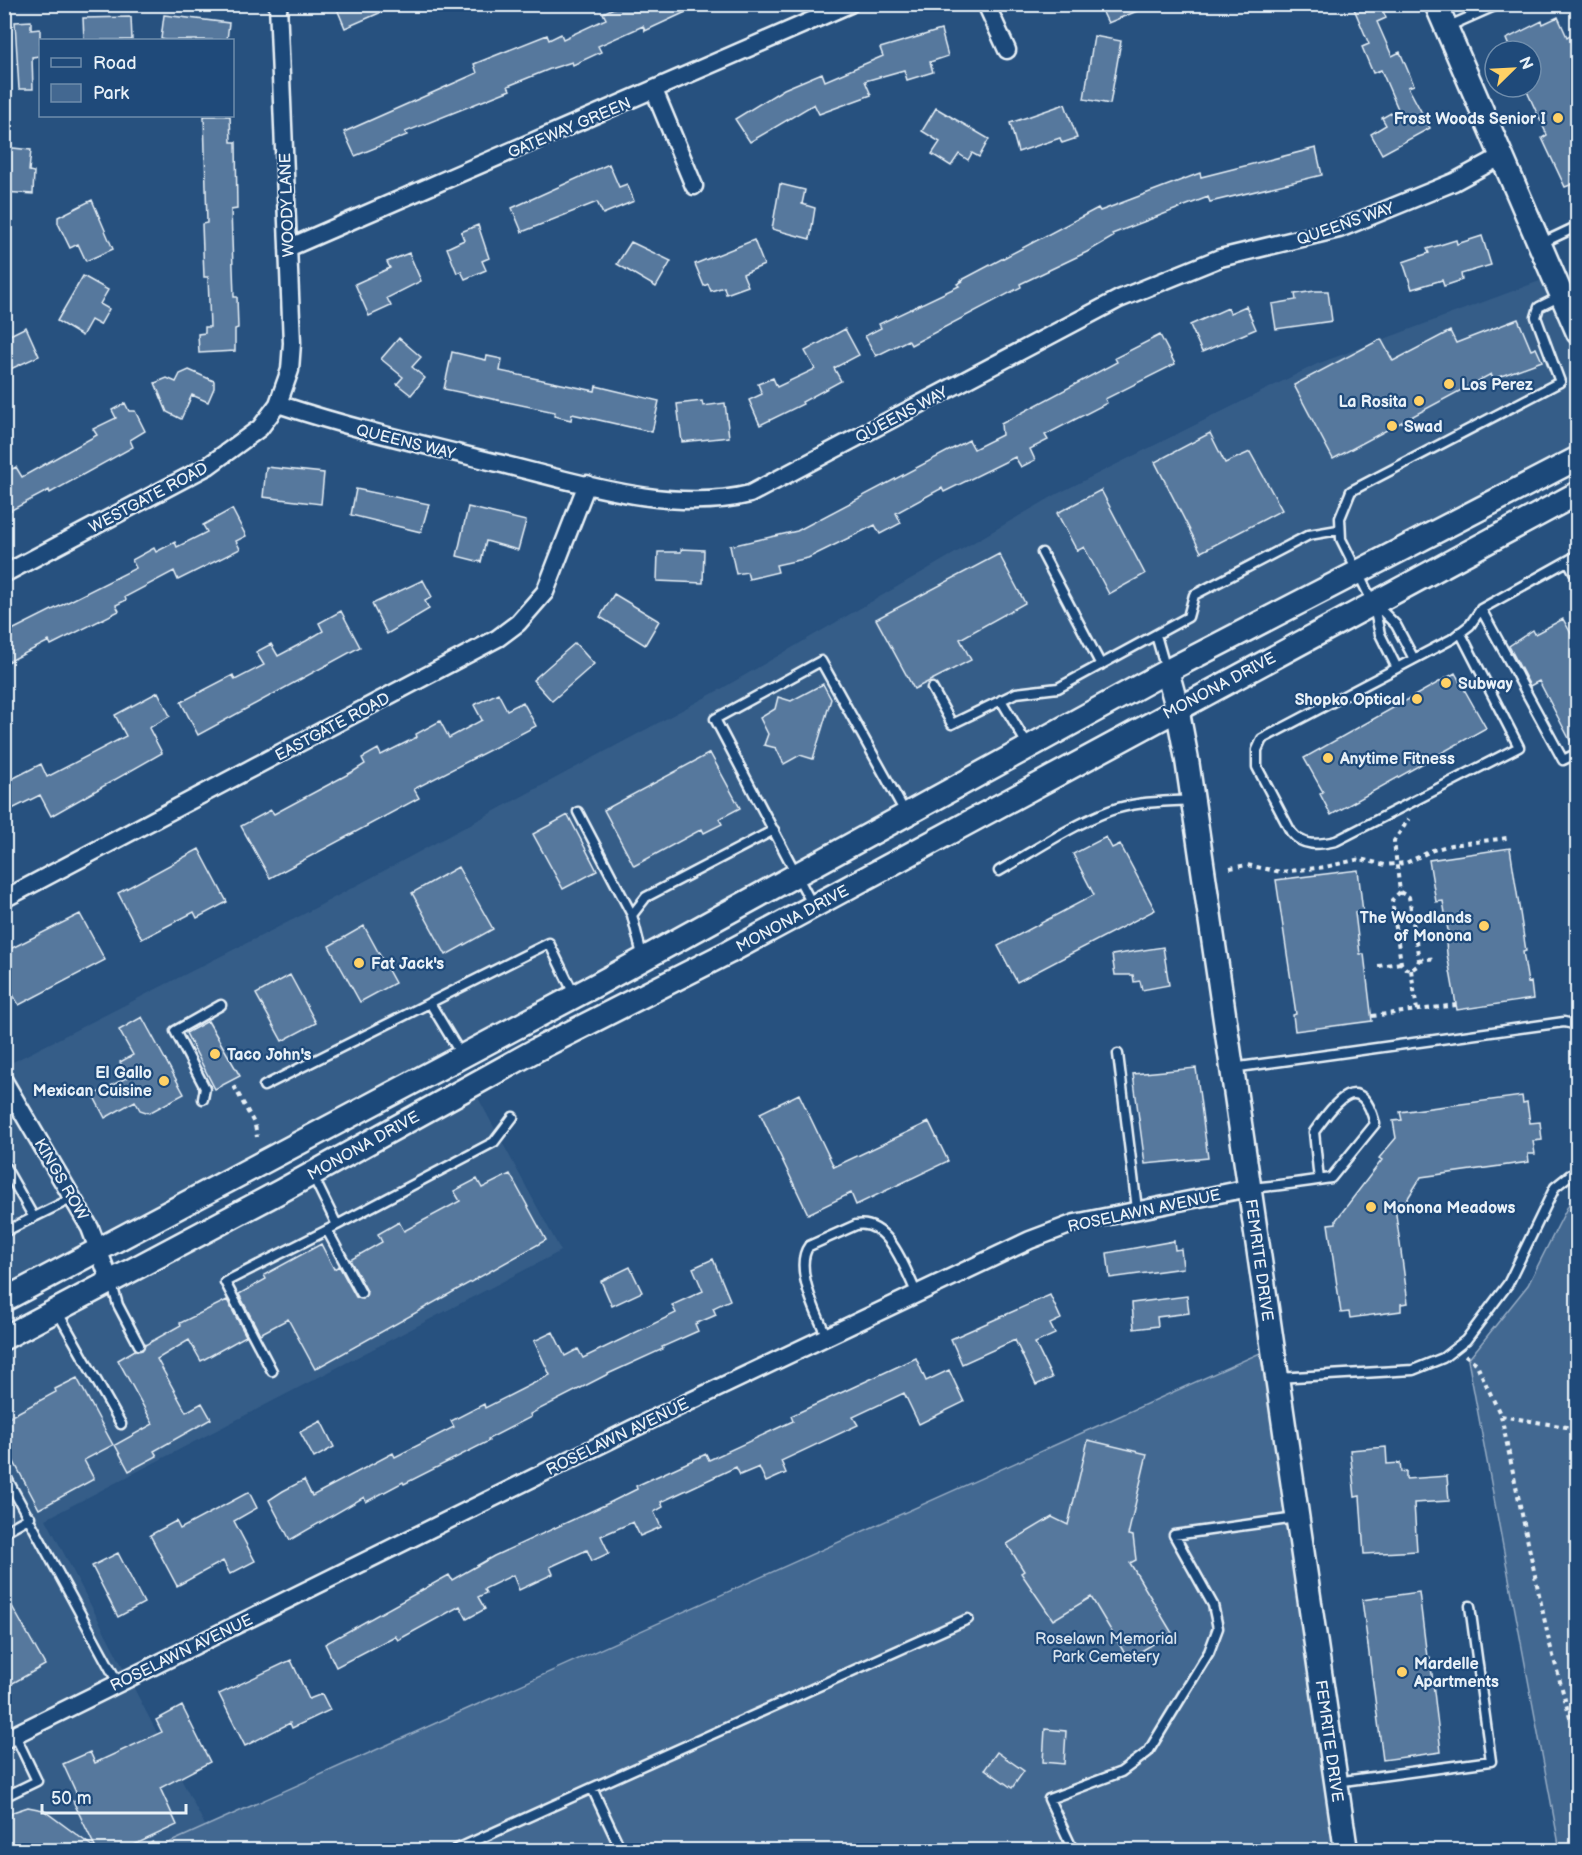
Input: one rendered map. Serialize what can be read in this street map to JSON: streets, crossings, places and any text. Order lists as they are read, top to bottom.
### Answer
{
  "streets": {
    "street": [
      "GATEWAY GREEN",
      "WOODY LANE",
      "QUEENS WAY",
      "WESTGATE ROAD",
      "MONONA DRIVE",
      "EASTGATE ROAD",
      "KINGS ROW",
      "ROSELAWN AVENUE",
      "FEMRITE DRIVE"
    ]
  },
  "crossings": [
    ["GATEWAY GREEN", "WOODY LANE"],
    ["WOODY LANE", "QUEENS WAY"],
    ["WOODY LANE", "WESTGATE ROAD"],
    ["QUEENS WAY", "WESTGATE ROAD"],
    ["QUEENS WAY", "EASTGATE ROAD"],
    ["MONONA DRIVE", "KINGS ROW"],
    ["MONONA DRIVE", "FEMRITE DRIVE"],
    ["ROSELAWN AVENUE", "FEMRITE DRIVE"]
  ],
  "parks": ["Roselawn Memorial Park Cemetery"],
  "places": [
    "Frost Woods Senior I",
    "Los Perez",
    "La Rosita",
    "Swad",
    "Subway",
    "Shopko Optical",
    "Anytime Fitness",
    "The Woodlands of Monona",
    "Fat Jack's",
    "Taco John's",
    "El Gallo Mexican Cuisine",
    "Monona Meadows",
    "Mardelle Apartments"
  ],
  "legend": ["Road", "Park"],
  "scale_bar": "50 m",
  "north": "top right"
}
